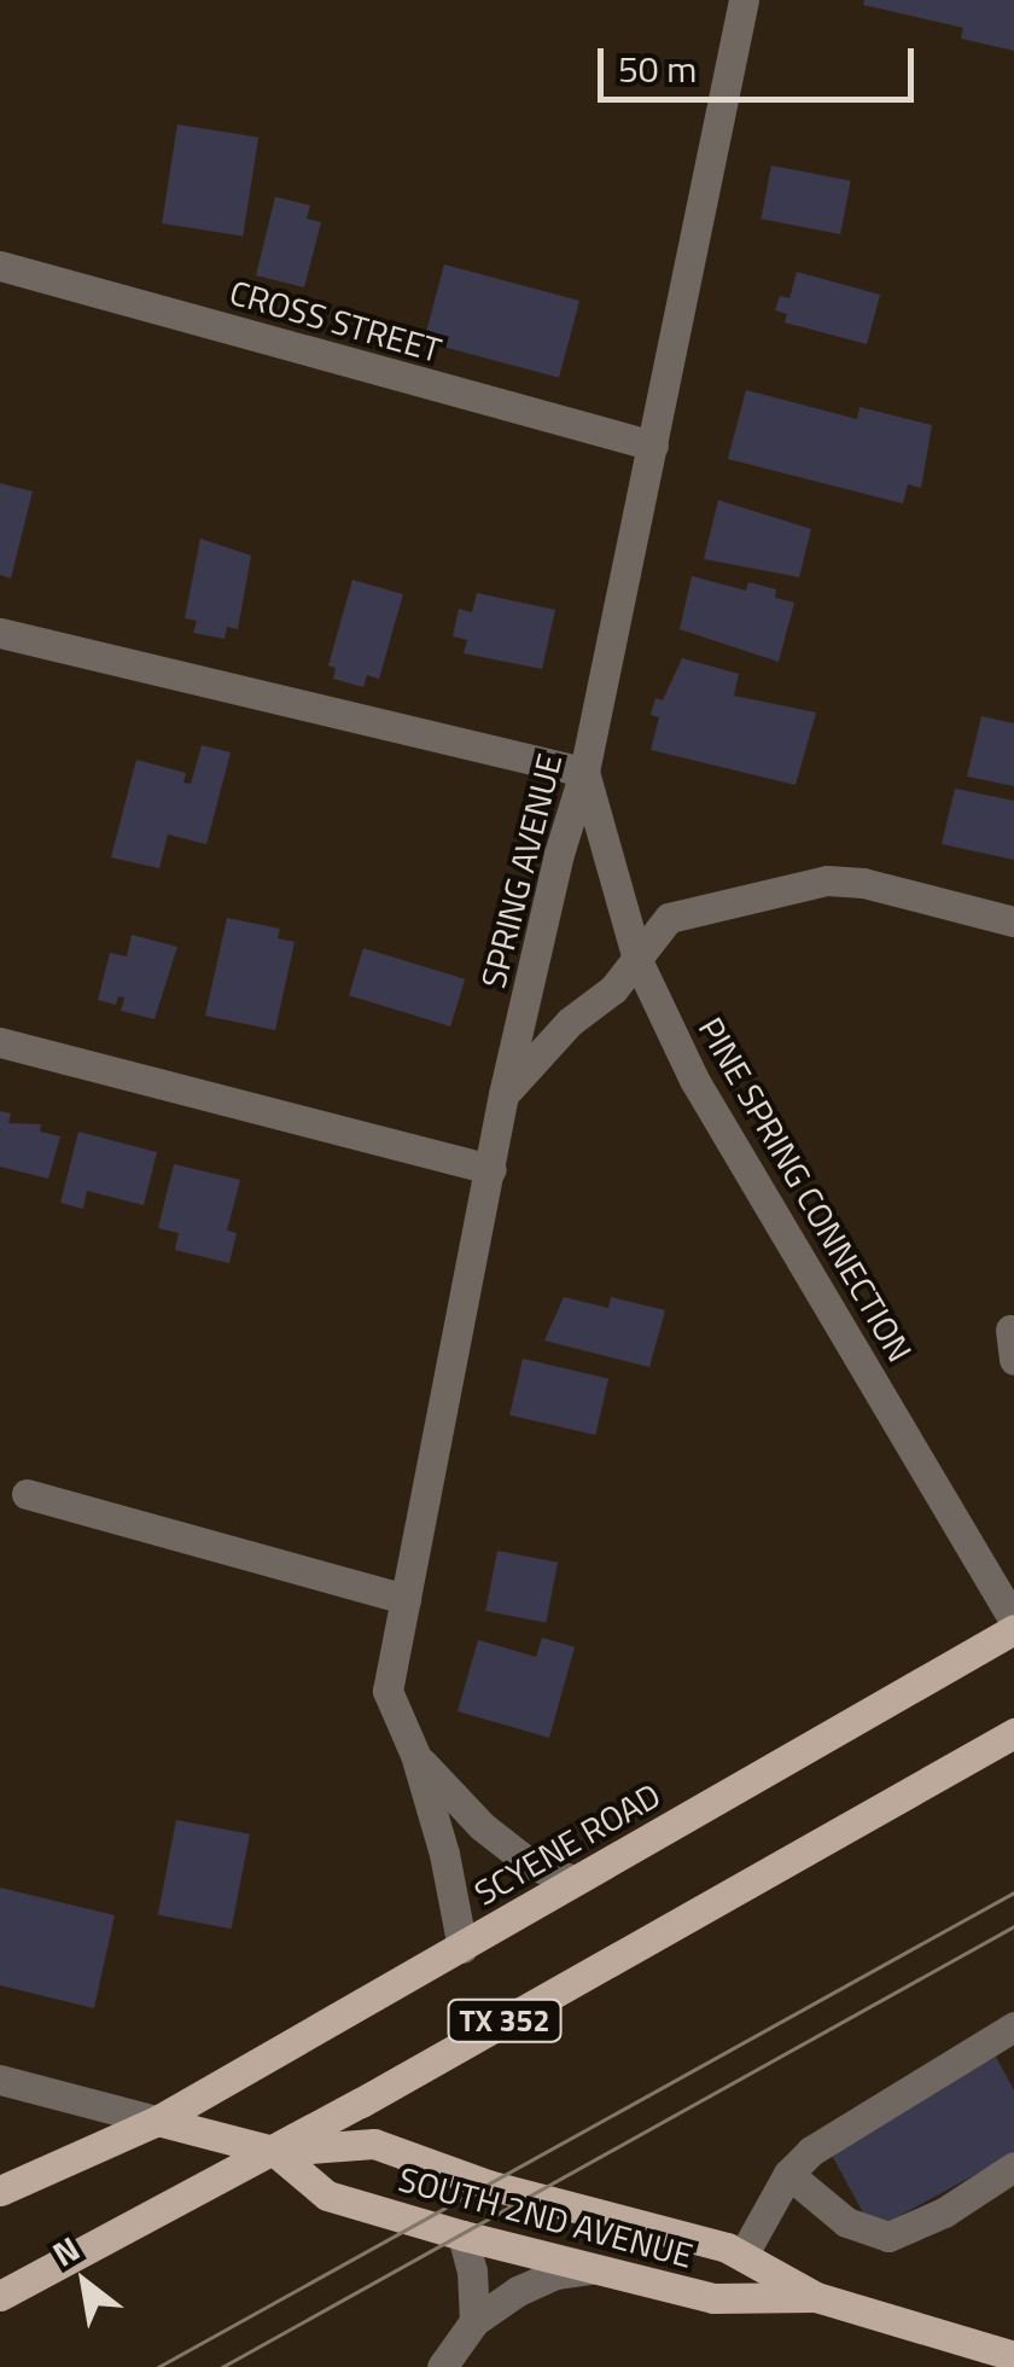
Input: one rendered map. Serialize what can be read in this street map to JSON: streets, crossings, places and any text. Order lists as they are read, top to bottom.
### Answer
{
  "streets": {
    "main road": ["SCYENE ROAD", "TX 352", "SOUTH 2ND AVENUE"],
    "street": ["CROSS STREET", "SPRING AVENUE", "PINE SPRING CONNECTION"]
  },
  "crossings": [
    ["CROSS STREET", "SPRING AVENUE"],
    ["SPRING AVENUE", "PINE SPRING CONNECTION"],
    ["SPRING AVENUE", "SCYENE ROAD"],
    ["PINE SPRING CONNECTION", "SCYENE ROAD"],
    ["SCYENE ROAD", "TX 352"],
    ["SCYENE ROAD", "SOUTH 2ND AVENUE"],
    ["TX 352", "SOUTH 2ND AVENUE"]
  ],
  "scale_bar": "50 m",
  "north": "top left"
}
